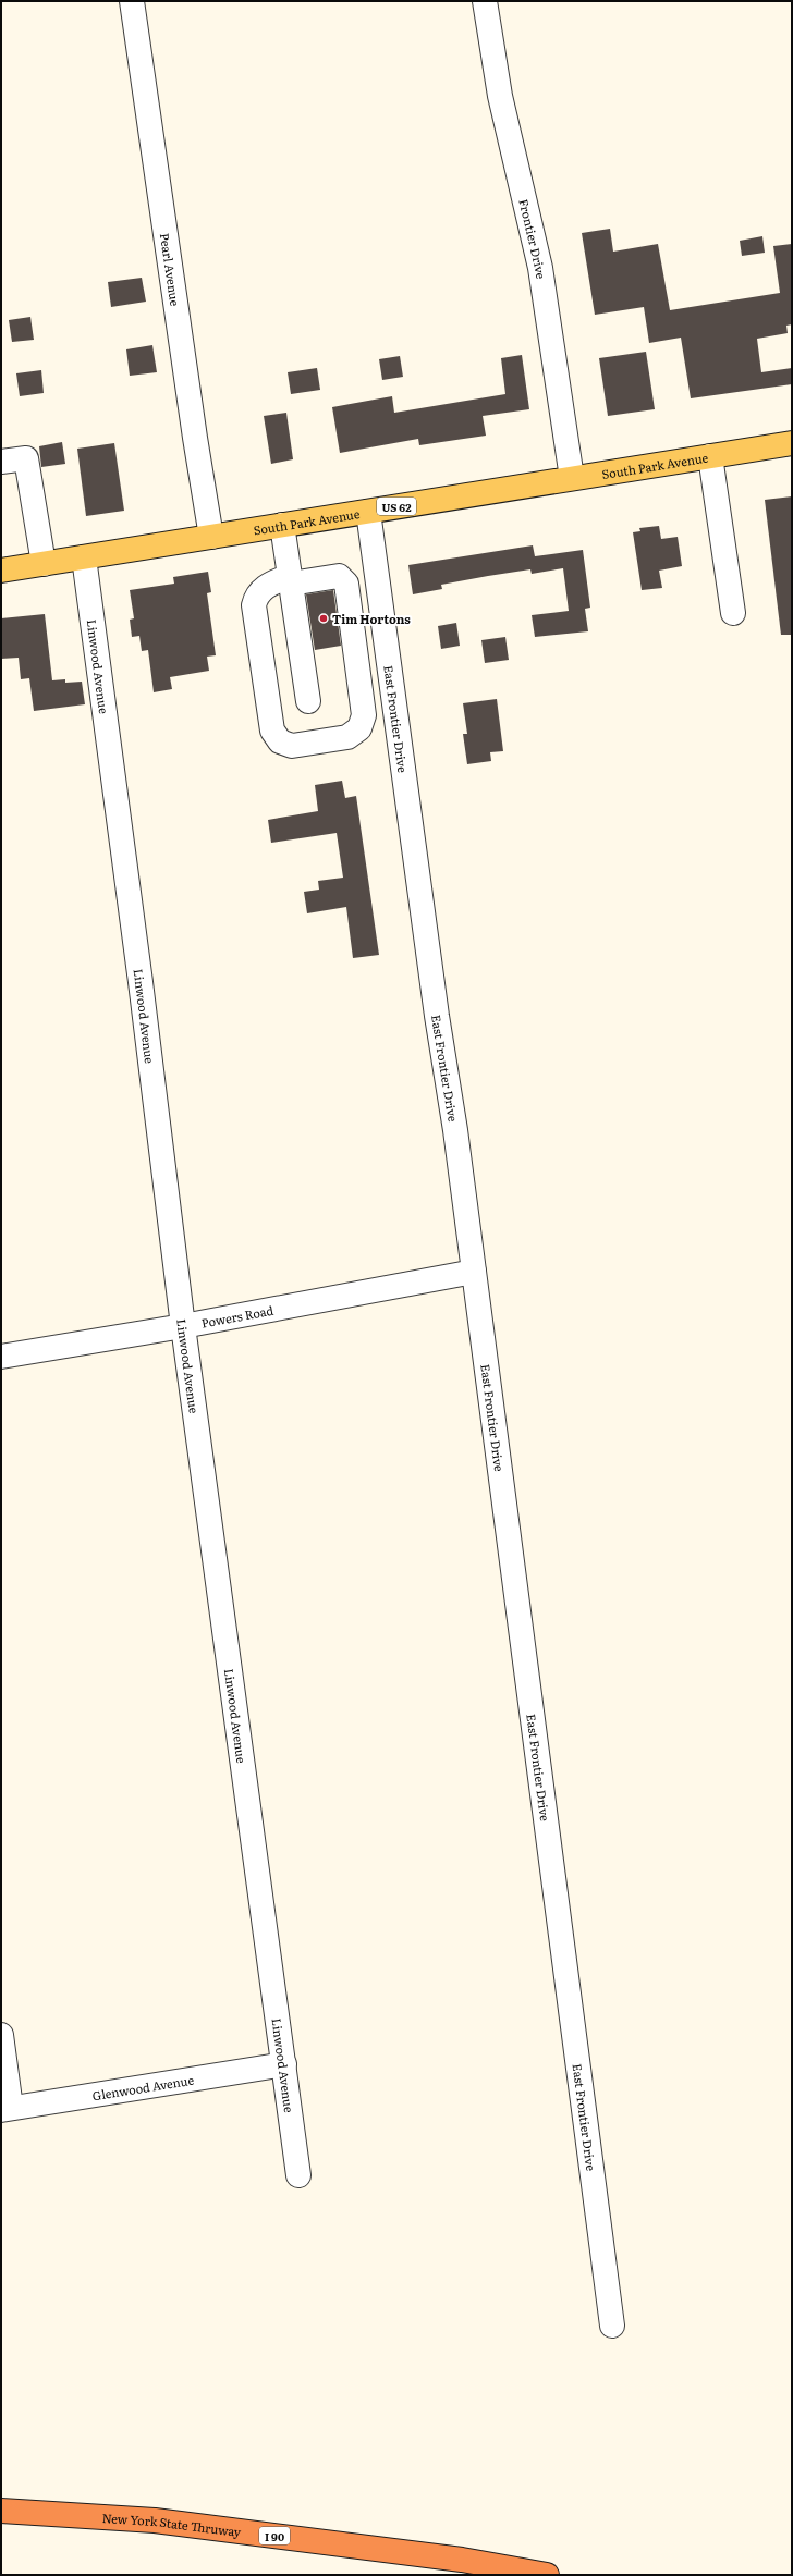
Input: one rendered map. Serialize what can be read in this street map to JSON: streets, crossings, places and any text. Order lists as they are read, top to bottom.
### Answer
{
  "streets": {
    "highway": ["New York State Thruway", "I 90"],
    "main road": ["South Park Avenue", "US 62"],
    "street": [
      "Frontier Drive",
      "Pearl Avenue",
      "Linwood Avenue",
      "East Frontier Drive",
      "Powers Road",
      "Glenwood Avenue"
    ]
  },
  "crossings": [
    ["Frontier Drive", "South Park Avenue"],
    ["Pearl Avenue", "South Park Avenue"],
    ["South Park Avenue", "Linwood Avenue"],
    ["South Park Avenue", "East Frontier Drive"],
    ["Linwood Avenue", "Powers Road"],
    ["Linwood Avenue", "Glenwood Avenue"],
    ["East Frontier Drive", "Powers Road"]
  ],
  "places": ["Tim Hortons"]
}
